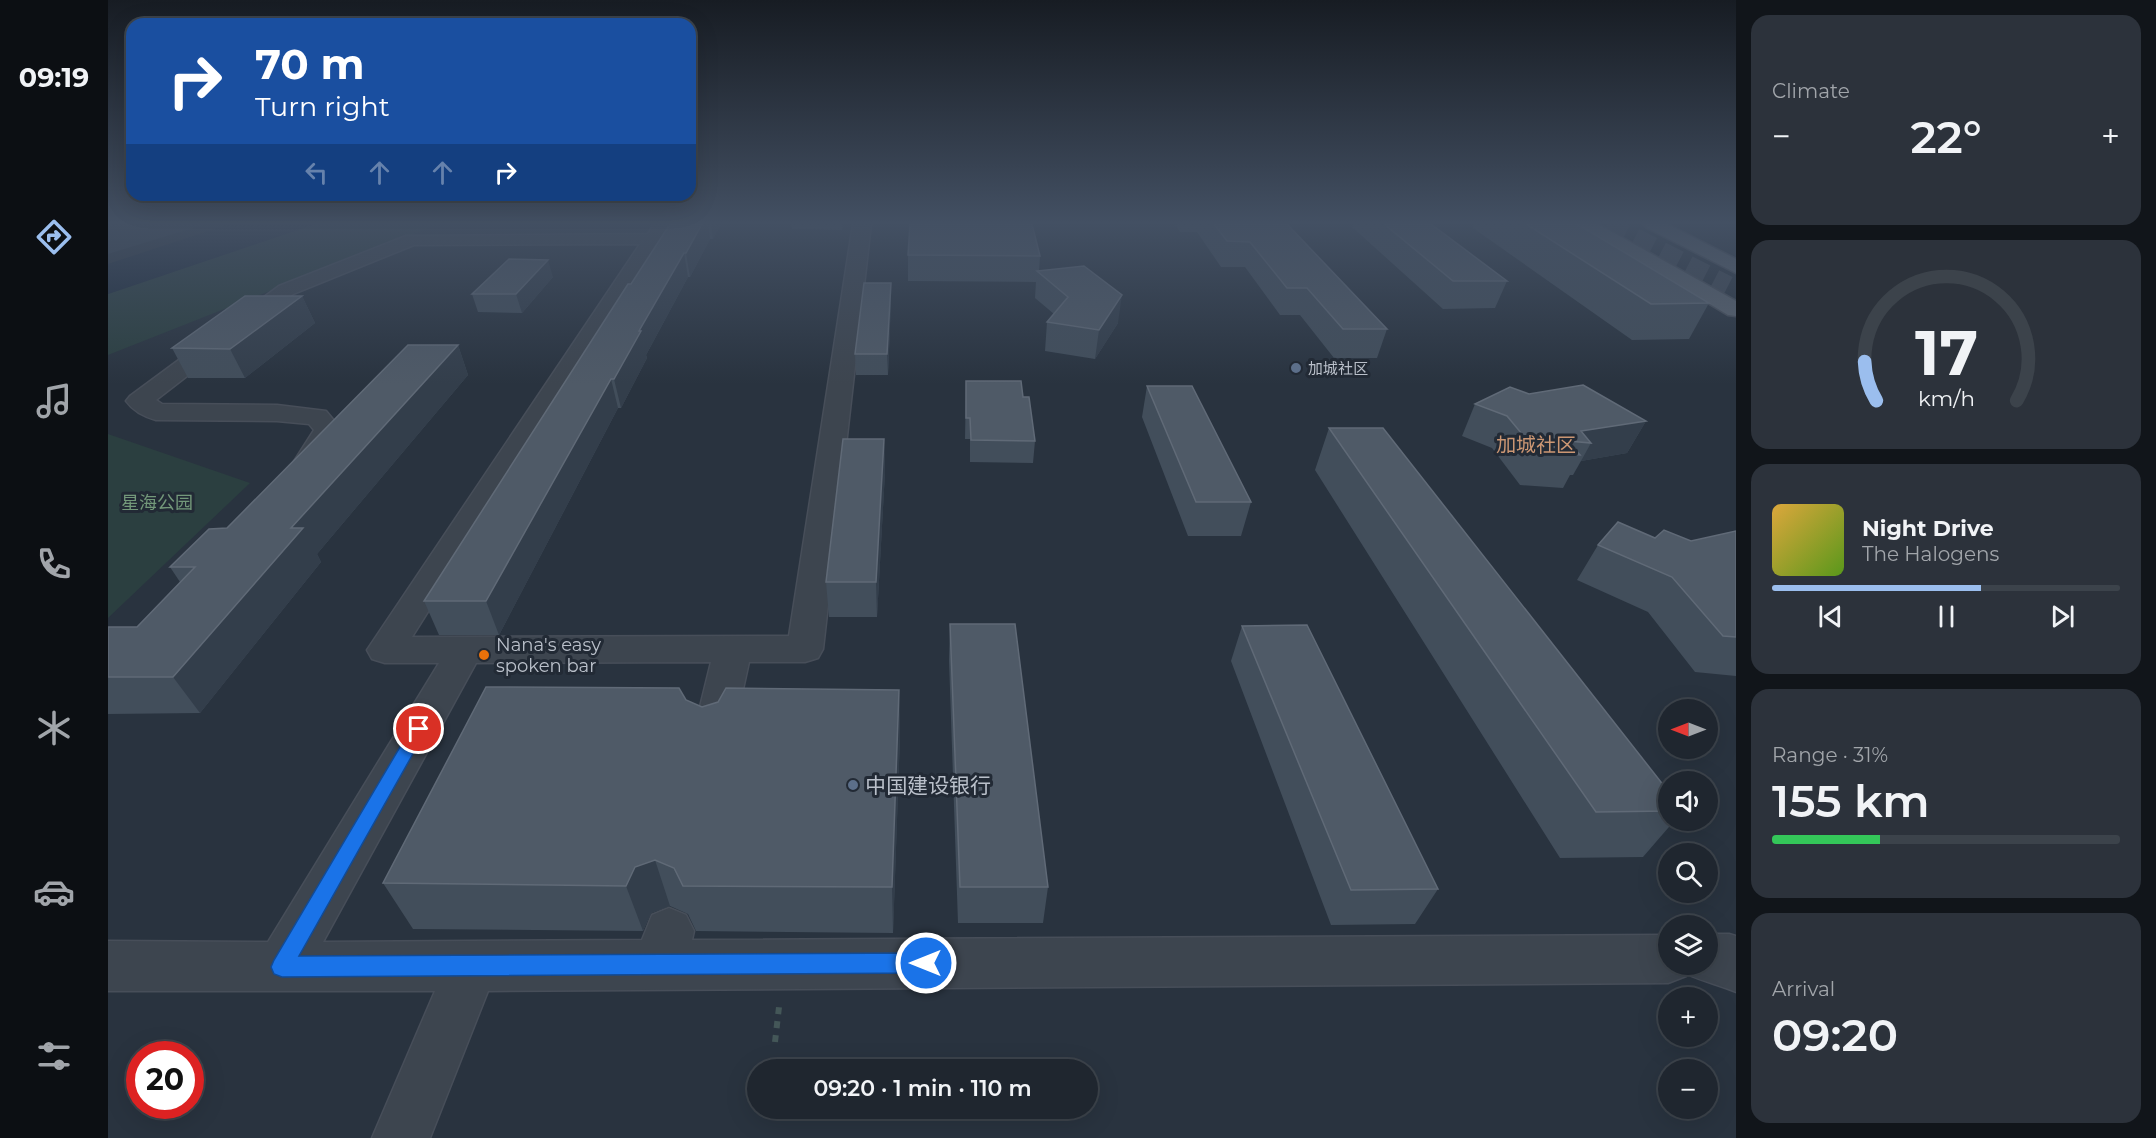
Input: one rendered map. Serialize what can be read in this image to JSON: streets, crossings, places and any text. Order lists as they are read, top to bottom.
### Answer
{
  "districts": ["加城社区"],
  "parks": ["星海公园"],
  "places": ["加城社区", "Nana's easy spoken bar", "中国建设银行"],
  "north": "left",
  "page": {
    "tabs": "09:19",
    "tile": [
      "Climate",
      ["Range · 31%", "155 km"],
      ["Arrival", "09:20"]
    ],
    "turn": ["70 m", "Turn right"],
    "heat": ["−", "22°", "+"],
    "song": ["Night Drive", "The Halogens"],
    "map_buttons": ["+", "−"],
    "limit": "20",
    "trip": "09:20 · 1 min · 110 m",
    "gauge": ["17", "km/h"]
  }
}
